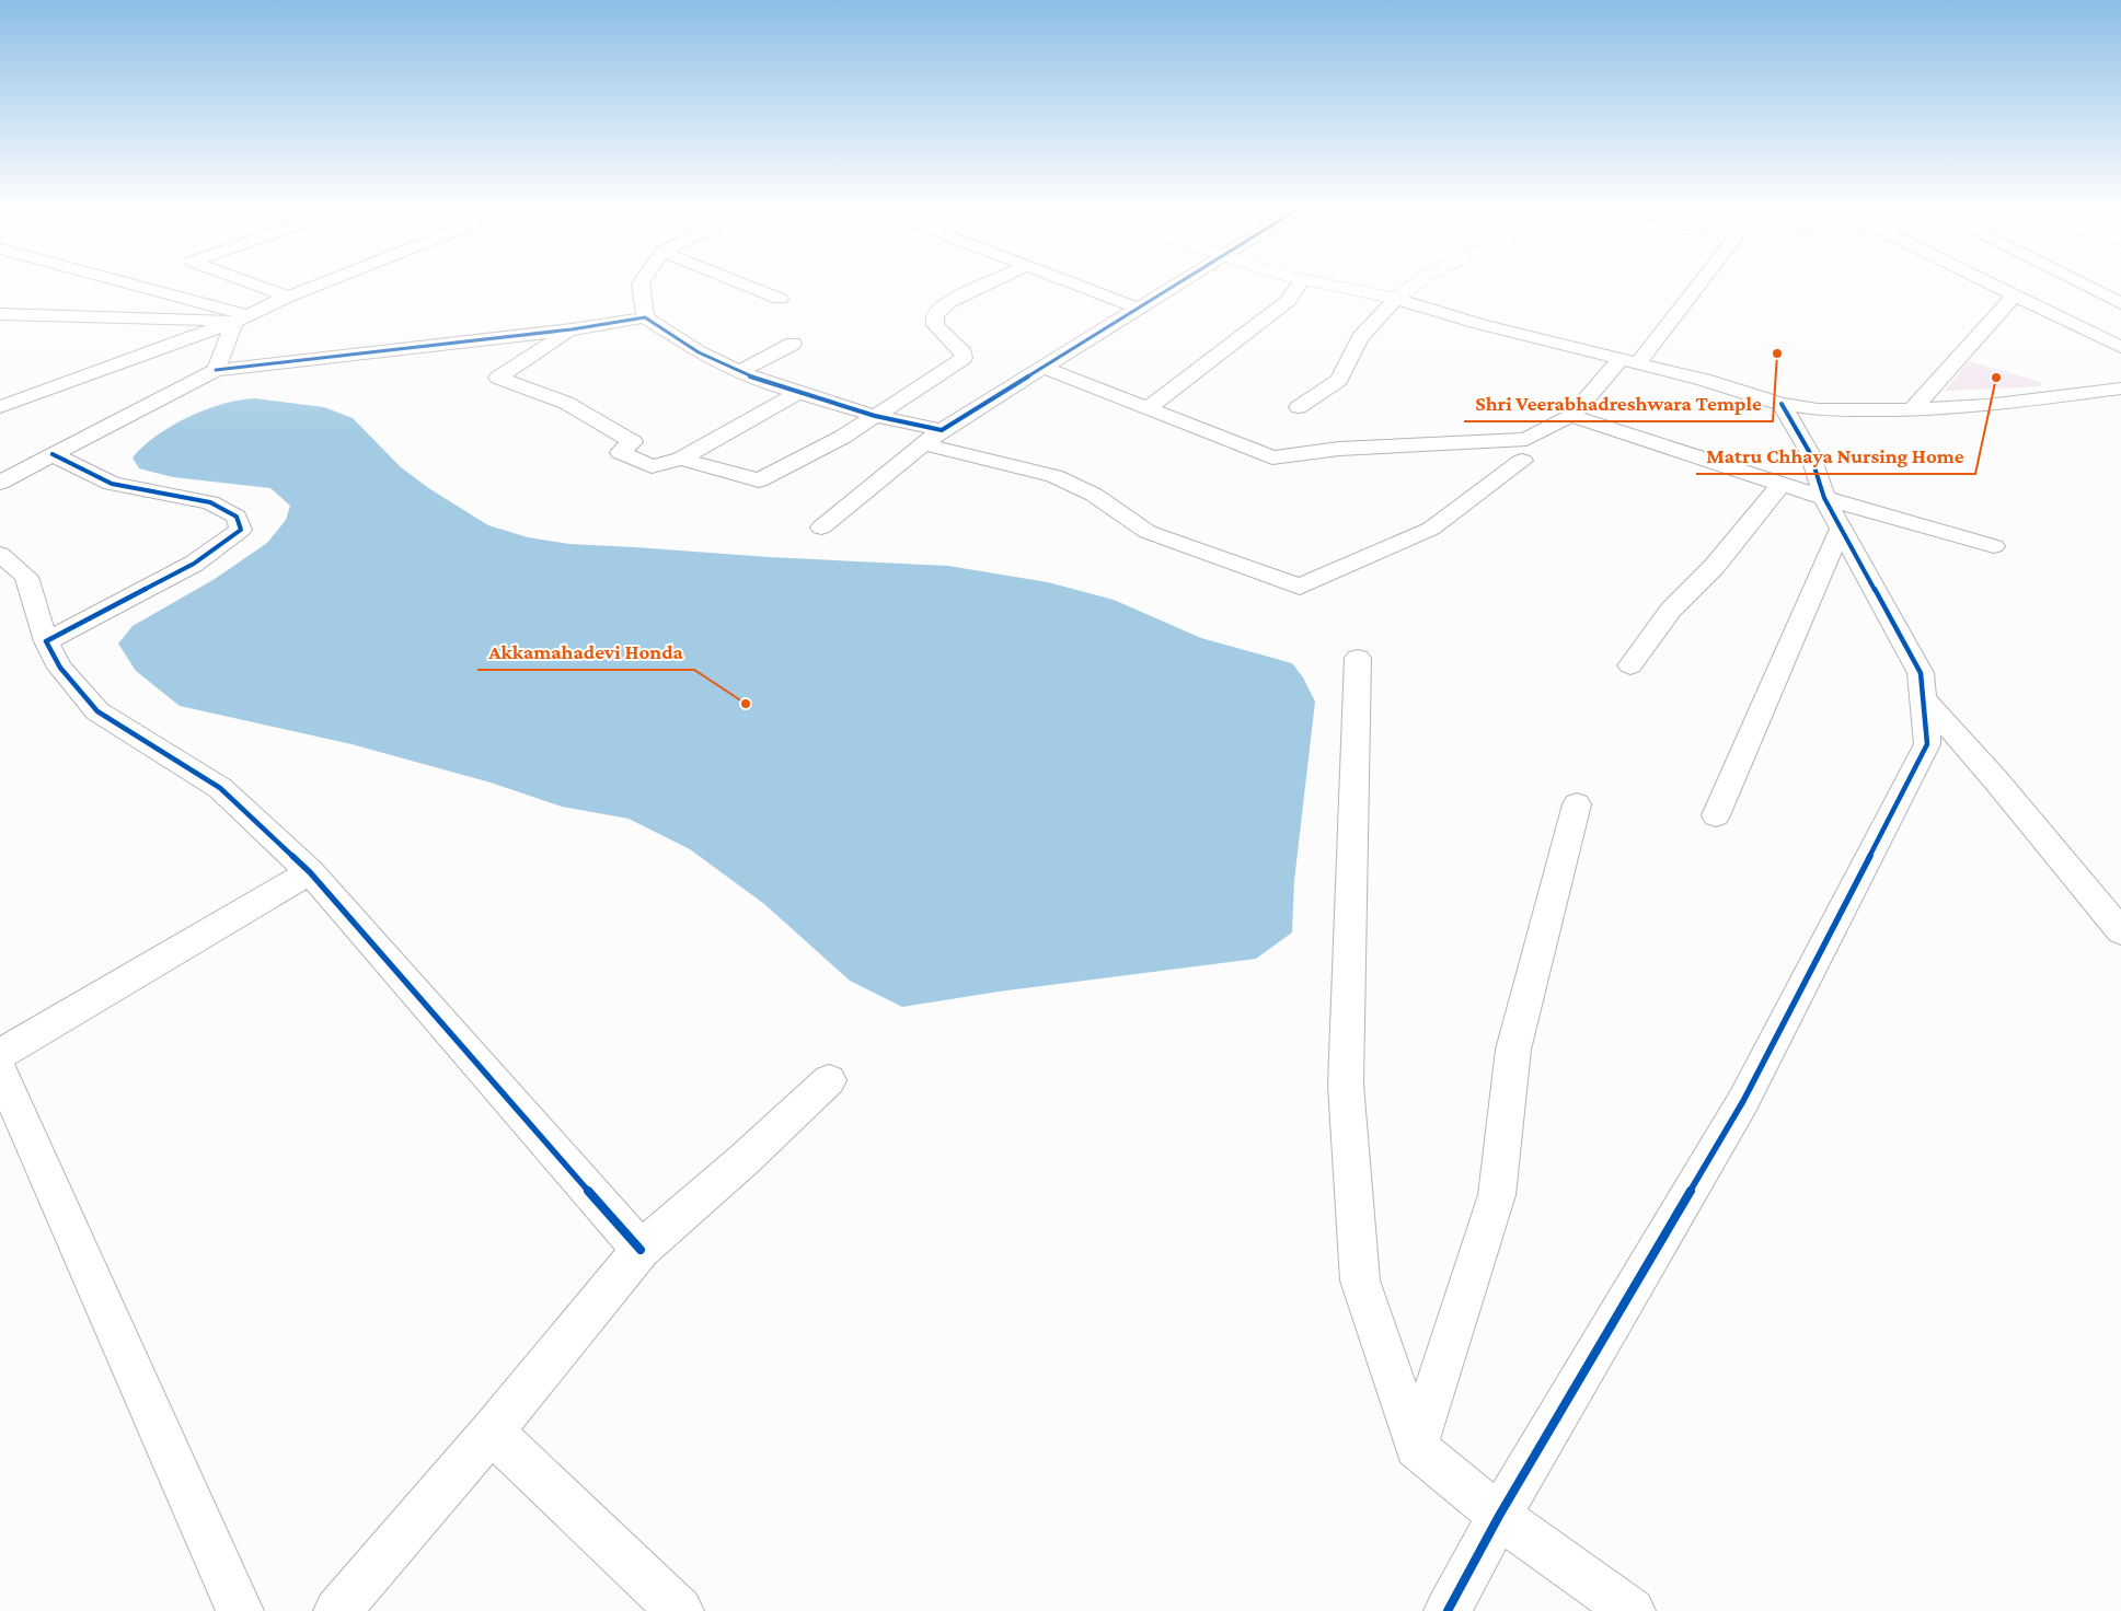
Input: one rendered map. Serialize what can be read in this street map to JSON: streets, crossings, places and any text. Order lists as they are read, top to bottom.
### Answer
{
  "places": ["Shri Veerabhadreshwara Temple", "Matru Chhaya Nursing Home", "Akkamahadevi Honda"]
}
